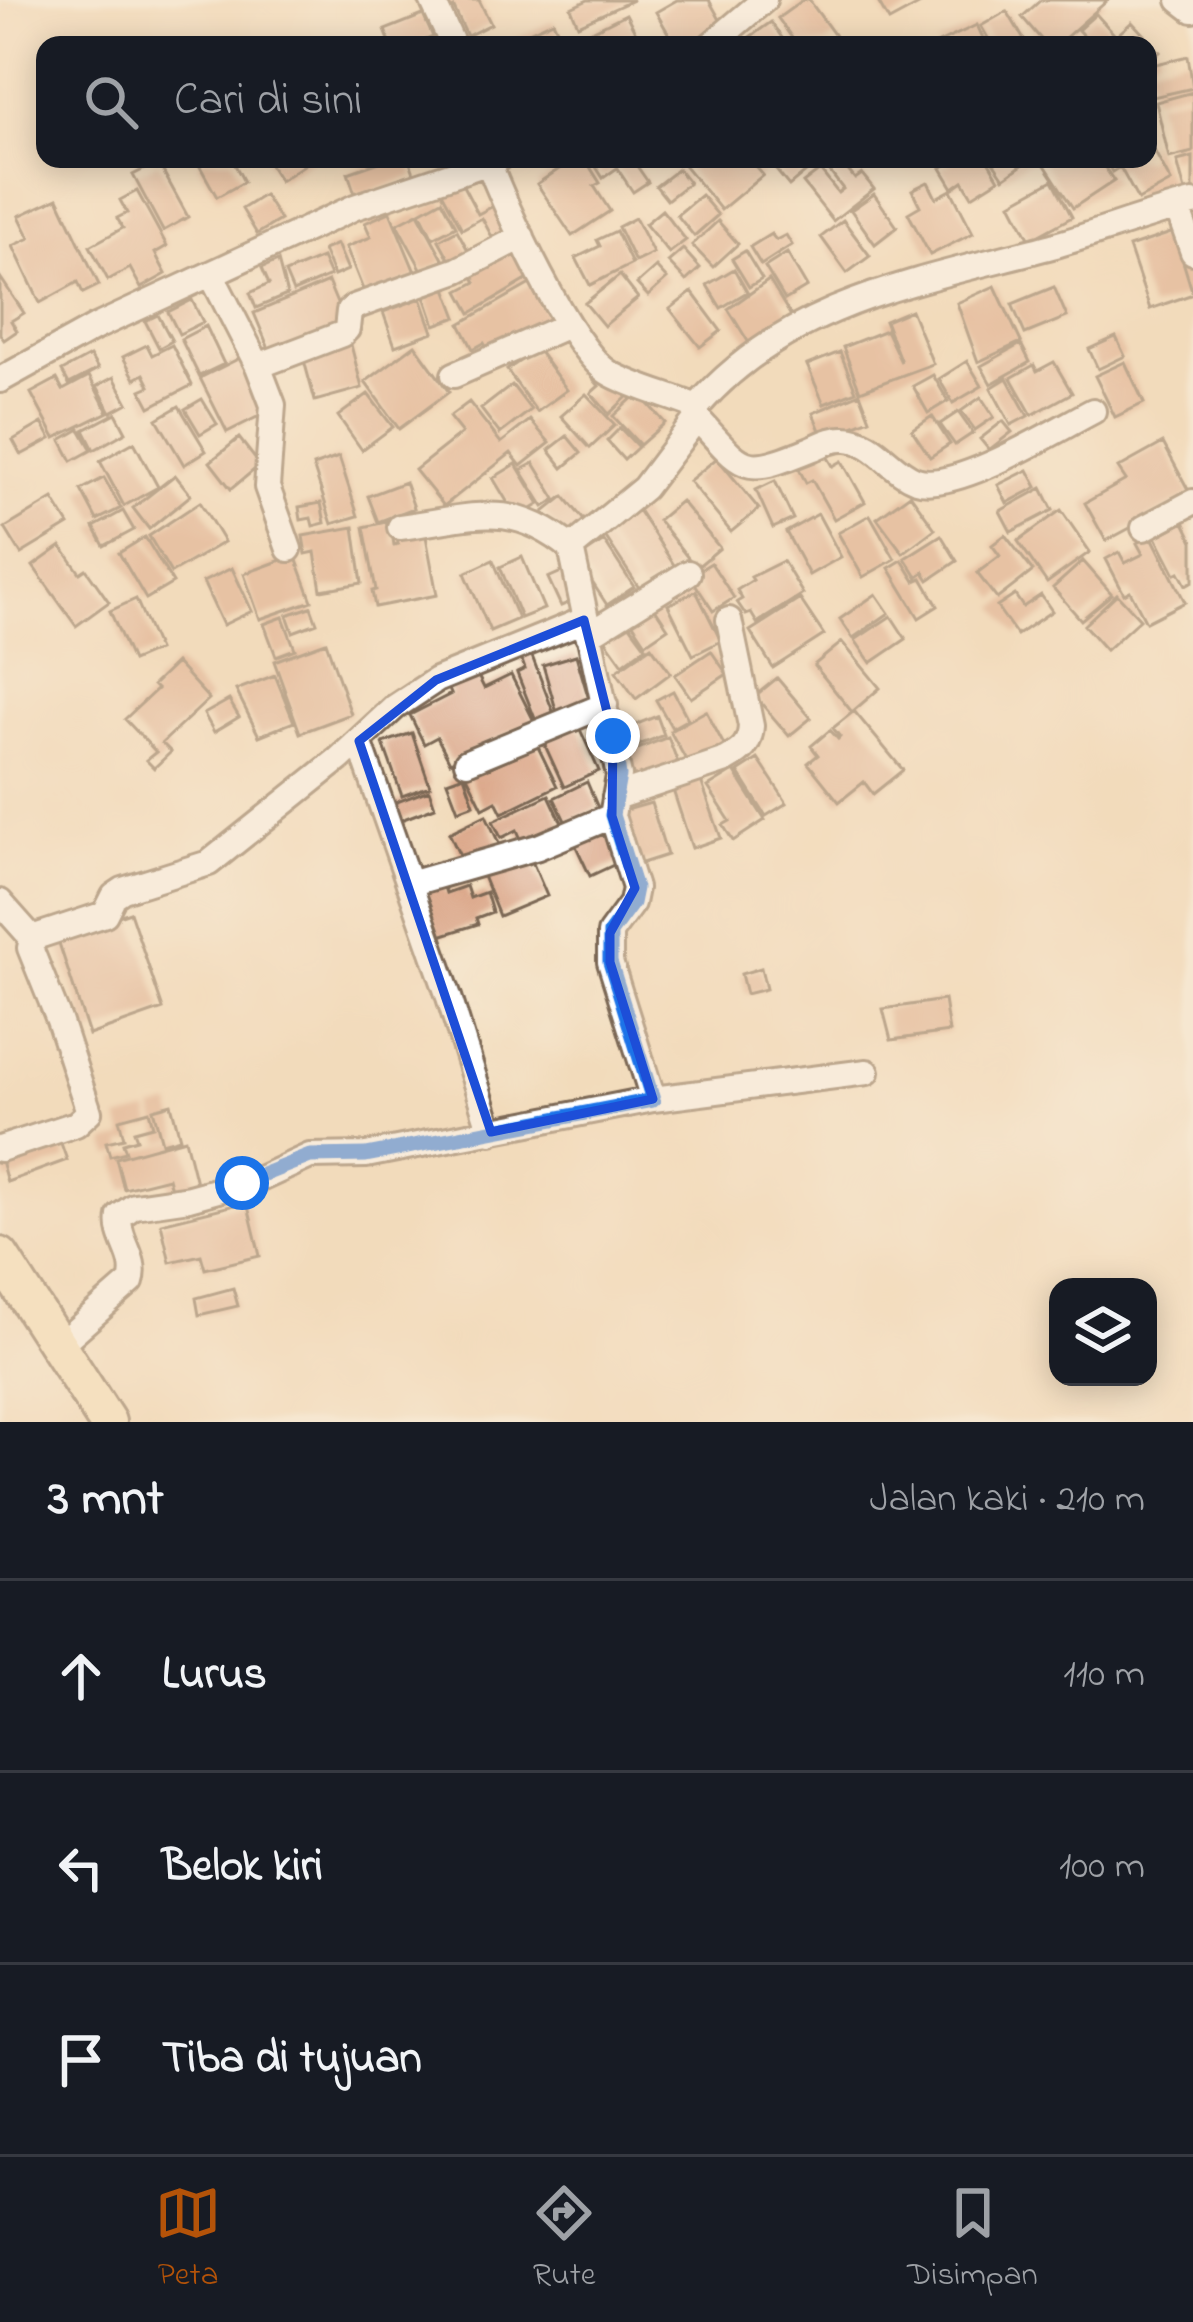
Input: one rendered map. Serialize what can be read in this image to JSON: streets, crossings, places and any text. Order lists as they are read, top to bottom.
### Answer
{
  "page": {
    "search": "Cari di sini",
    "heading": ["3 mnt", "Jalan kaki · 210 m"],
    "list": [
      ["Lurus", "110 m"],
      ["Belok kiri", "100 m"],
      "Tiba di tujuan"
    ],
    "nav": ["Peta", "Rute", "Disimpan"]
  }
}
